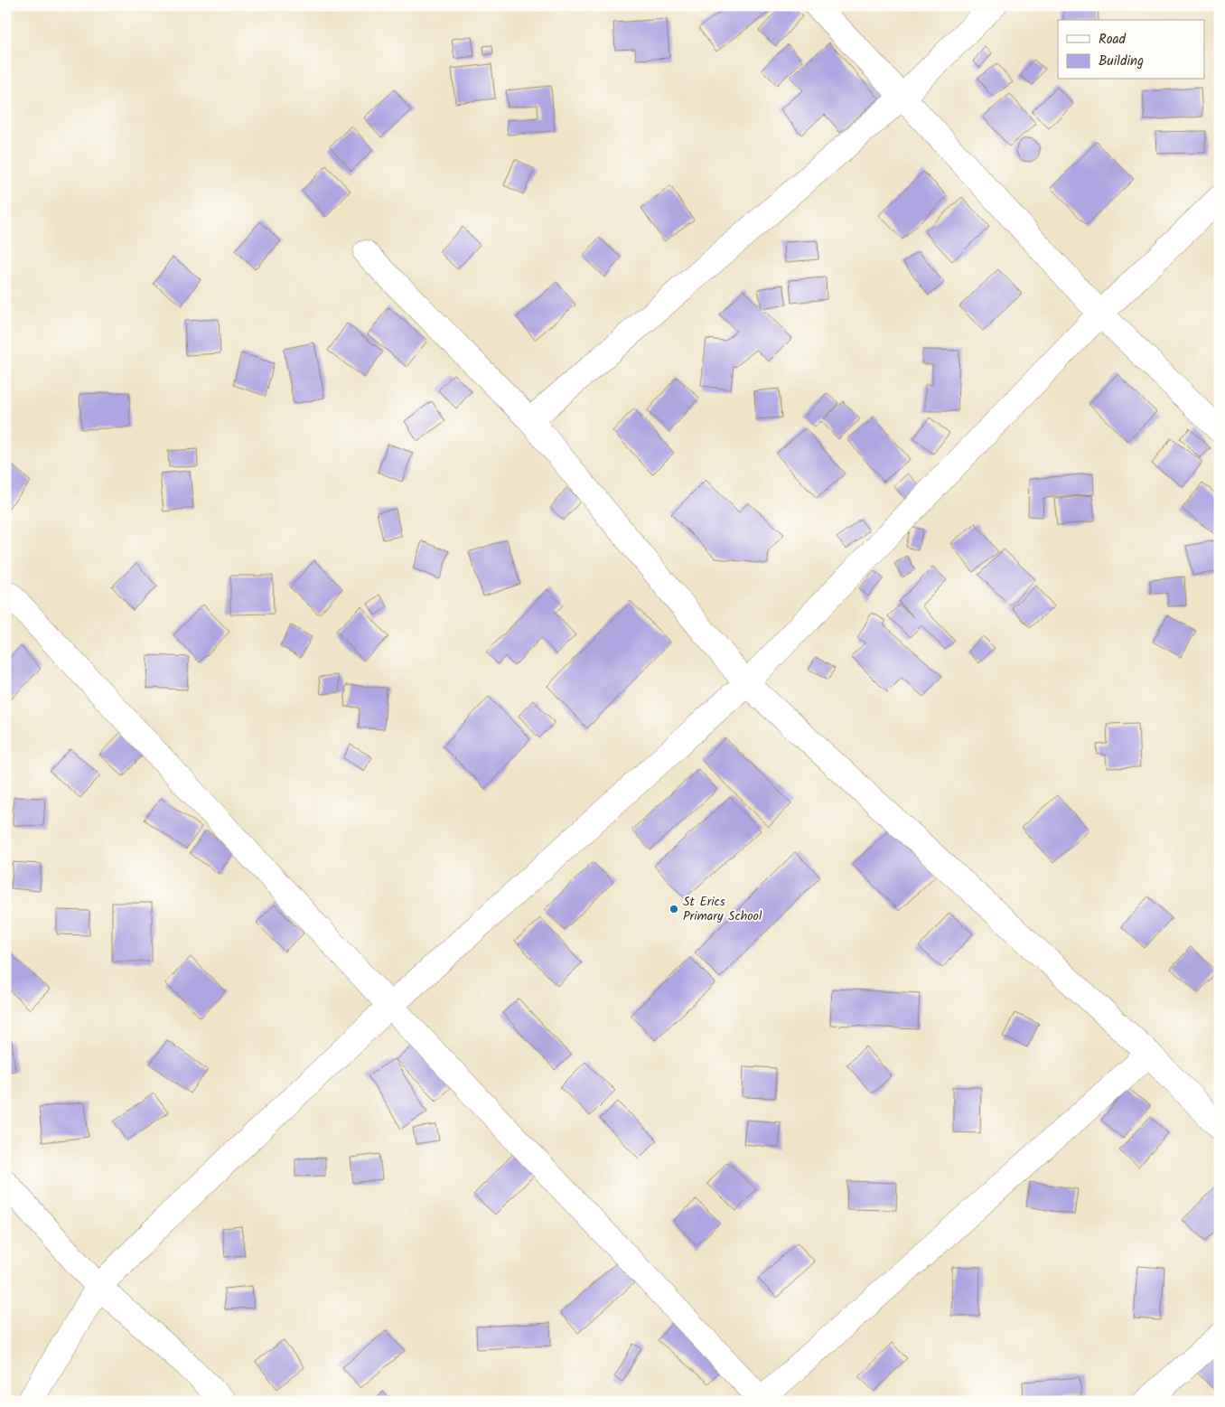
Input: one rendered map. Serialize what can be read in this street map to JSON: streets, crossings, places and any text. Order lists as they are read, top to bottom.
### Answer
{
  "places": ["St Erics Primary School"],
  "legend": ["Road", "Building"]
}
